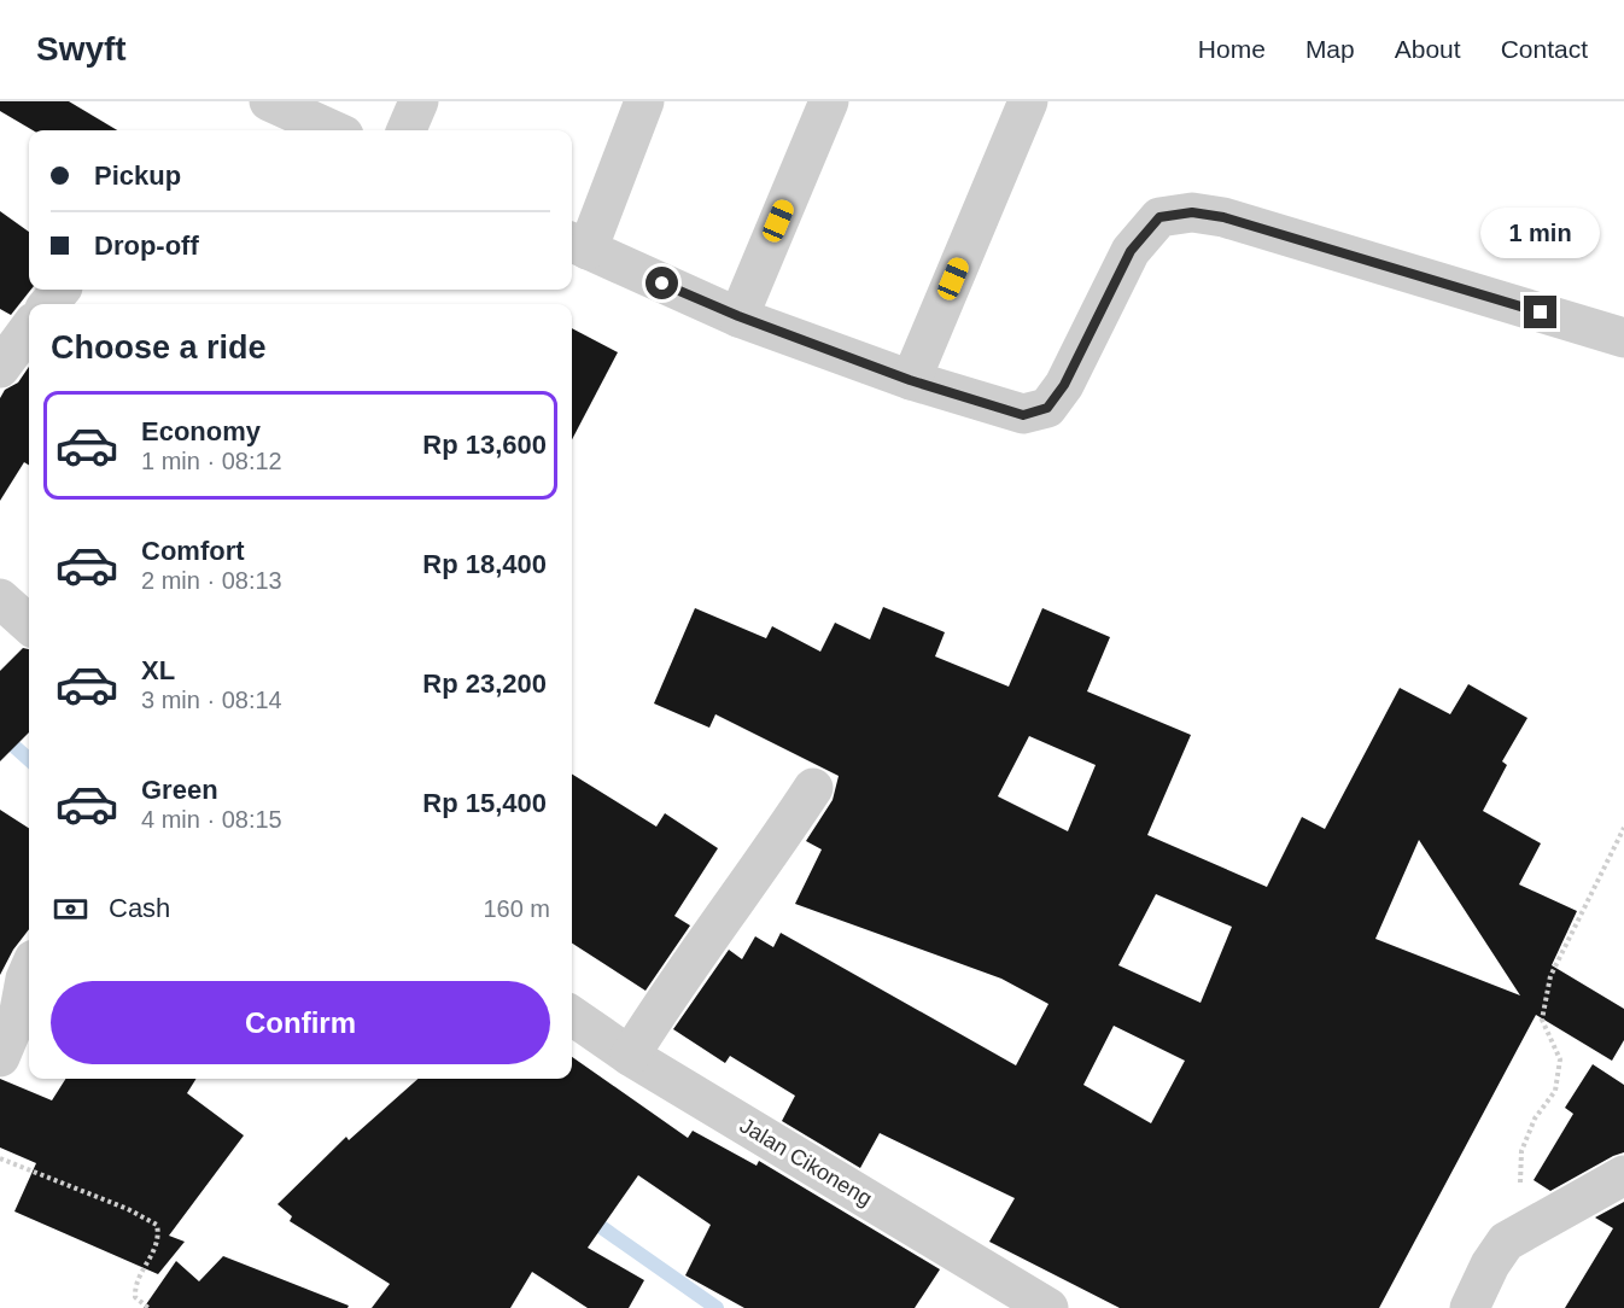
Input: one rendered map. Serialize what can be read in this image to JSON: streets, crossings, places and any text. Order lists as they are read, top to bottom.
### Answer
{
  "streets": {
    "street": ["Jalan Cikoneng"]
  },
  "page": {
    "header": "Swyft",
    "nav": [
      "Home",
      "Map",
      "About",
      "Contact"
    ],
    "banner": ["Pickup", "Drop-off"],
    "bubble": "1 min",
    "heading": "Choose a ride",
    "list": [
      {
        "name": "Economy",
        "note": "1 min · 08:12",
        "value": "Rp 13,600"
      },
      {
        "name": "Comfort",
        "note": "2 min · 08:13",
        "value": "Rp 18,400"
      },
      {
        "name": "XL",
        "note": "3 min · 08:14",
        "value": "Rp 23,200"
      },
      {
        "name": "Green",
        "note": "4 min · 08:15",
        "value": "Rp 15,400"
      }
    ],
    "pay": ["Cash", "160 m"],
    "buttons": "Confirm"
  }
}
